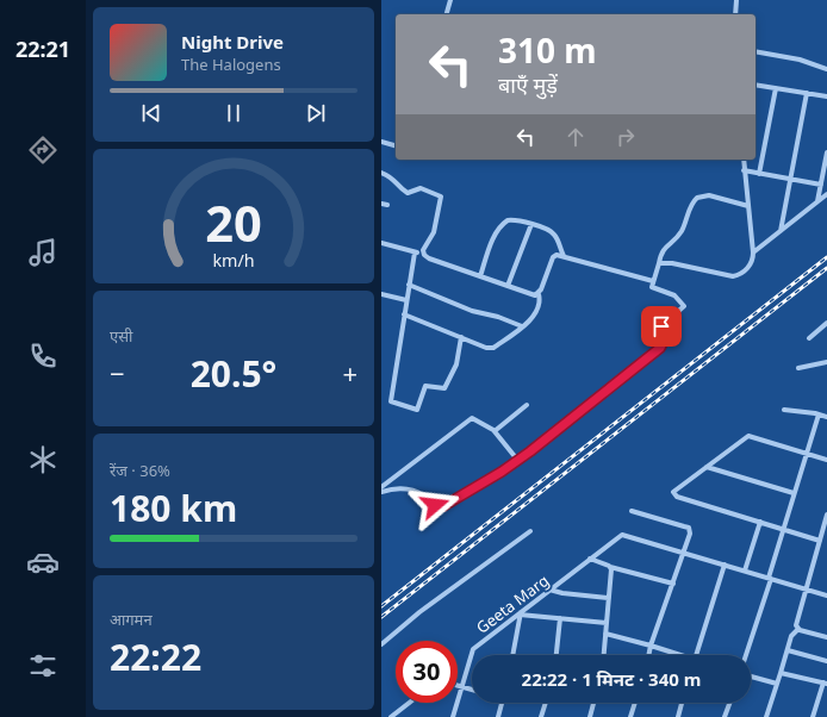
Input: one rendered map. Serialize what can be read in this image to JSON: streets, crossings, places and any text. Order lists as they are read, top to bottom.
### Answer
{
  "streets": {
    "street": ["Geeta Marg"]
  },
  "page": {
    "tabs": "22:21",
    "turn": ["310 m", "बाएँ मुड़ें"],
    "song": ["Night Drive", "The Halogens"],
    "tile": [
      "एसी",
      ["रेंज · 36%", "180 km"],
      ["आगमन", "22:22"]
    ],
    "heat": ["−", "20.5°", "+"],
    "limit": "30",
    "trip": "22:22 · 1 मिनट · 340 m",
    "gauge": ["20", "km/h"]
  }
}
